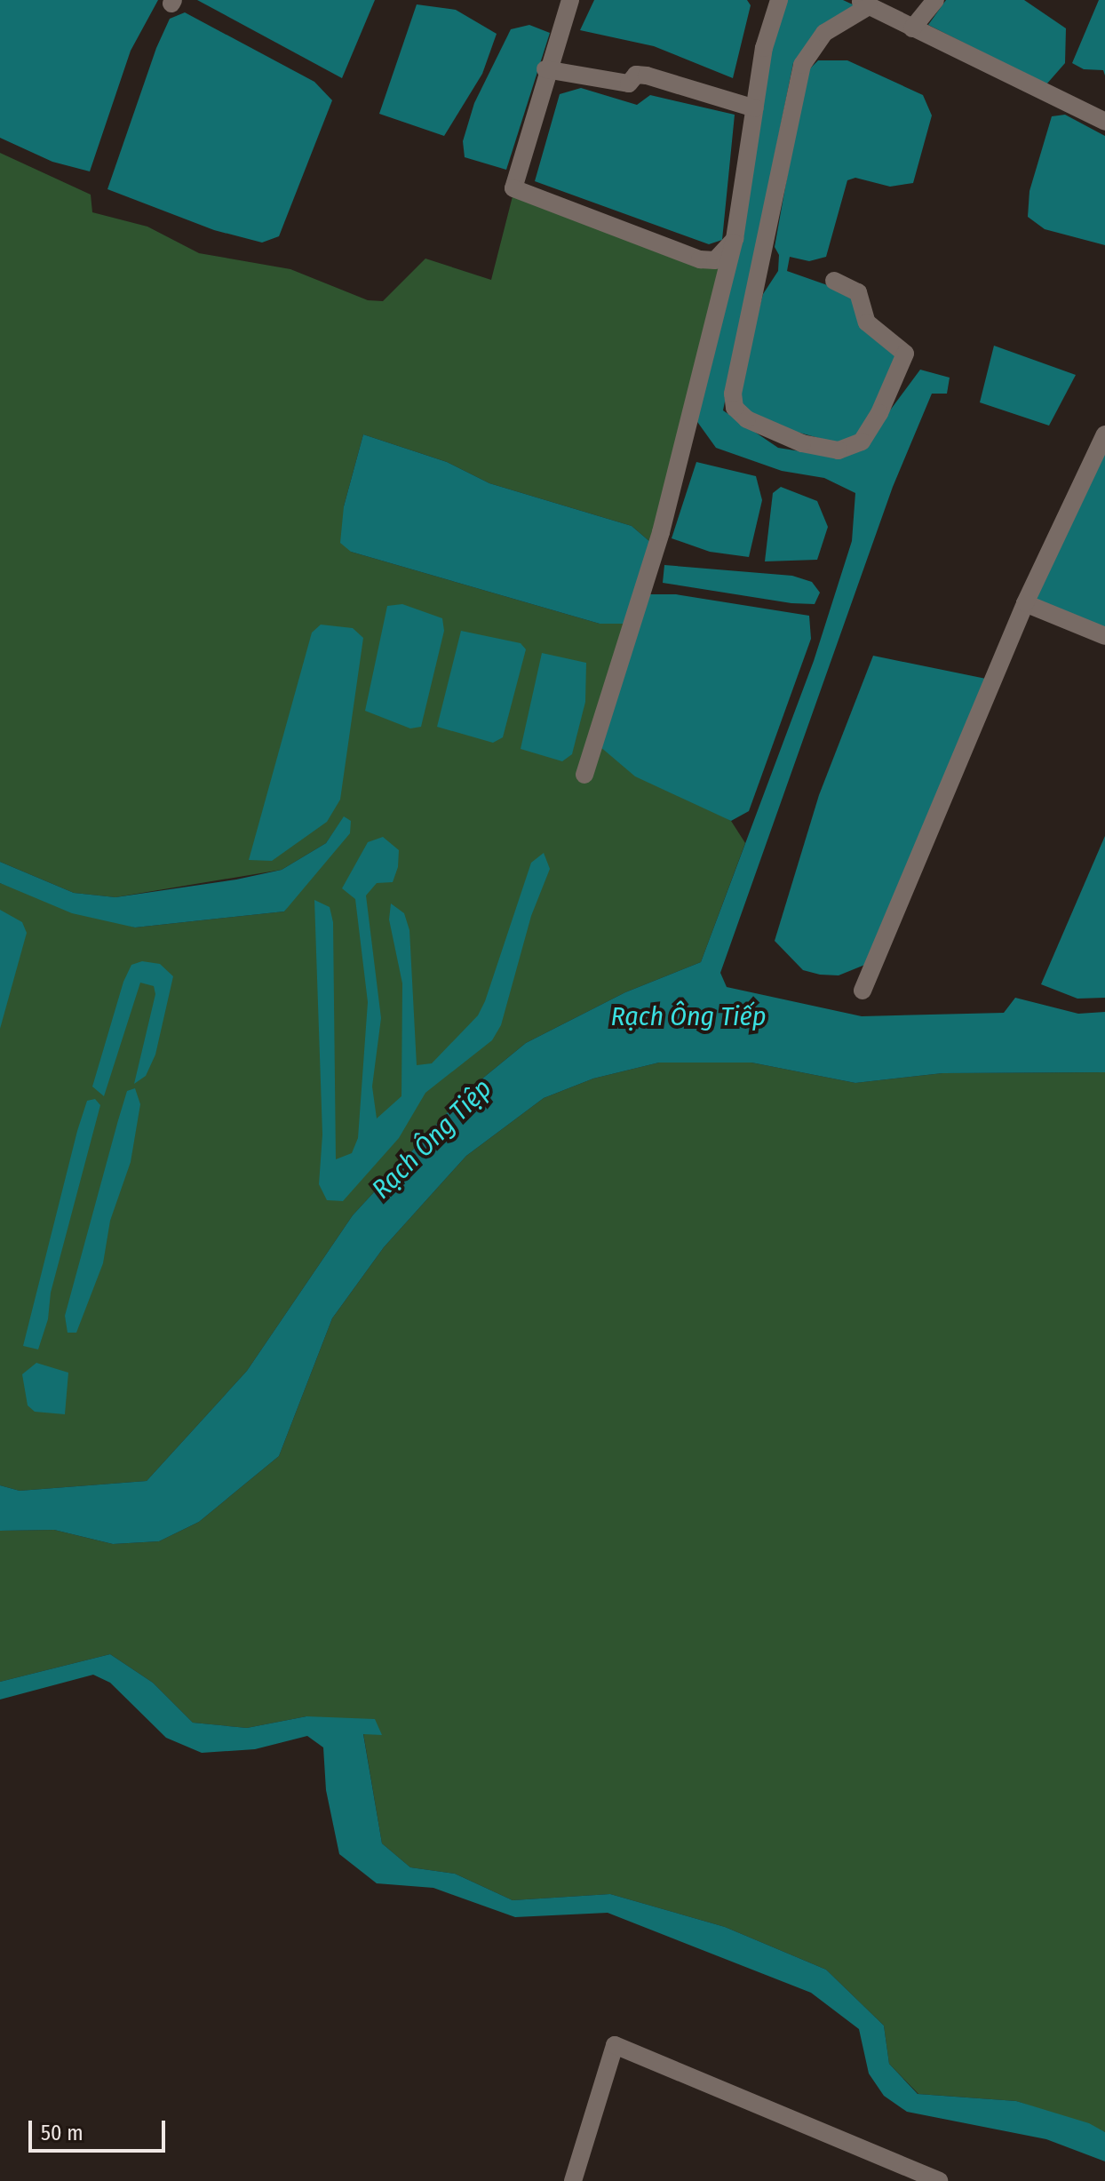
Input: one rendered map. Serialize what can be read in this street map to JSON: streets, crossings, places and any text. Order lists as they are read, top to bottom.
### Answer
{
  "water": ["Rạch Ông Tiếp", "Rạch Ông Tiệp"],
  "scale_bar": "50 m"
}
